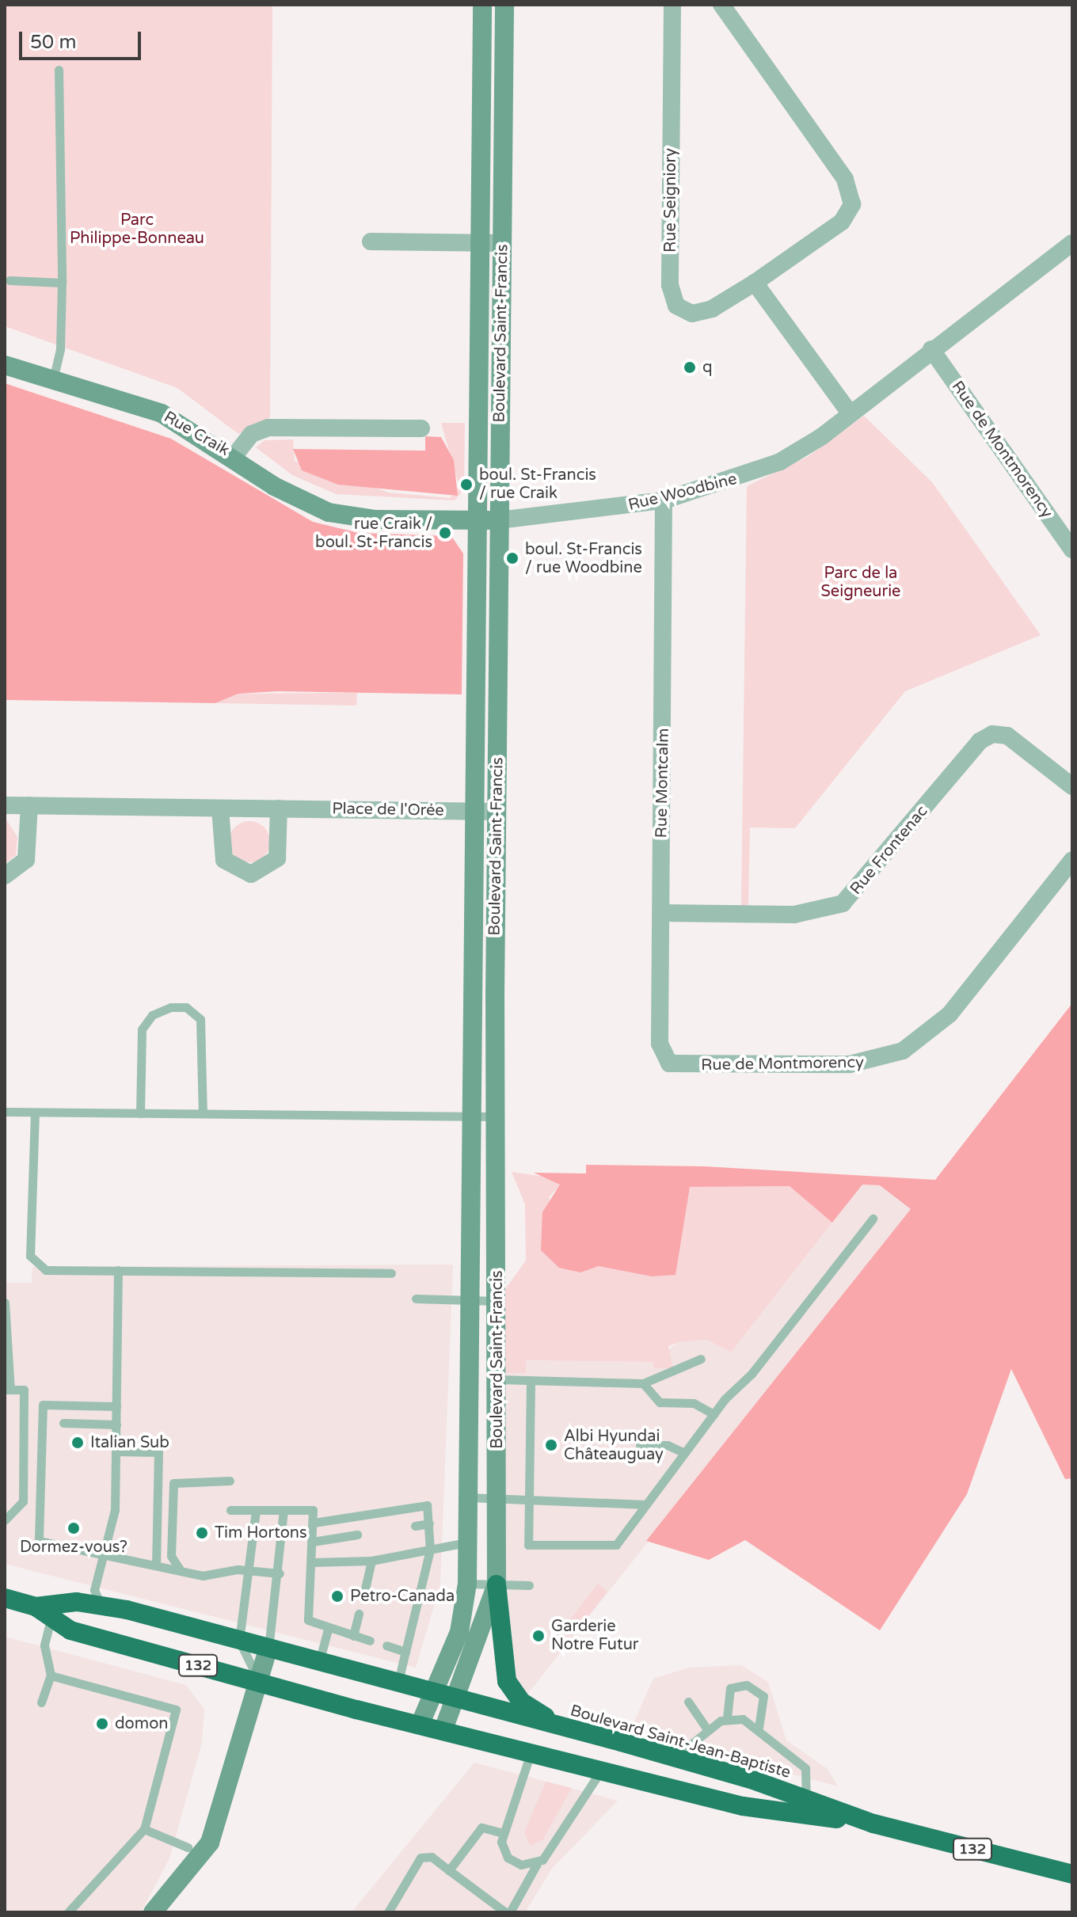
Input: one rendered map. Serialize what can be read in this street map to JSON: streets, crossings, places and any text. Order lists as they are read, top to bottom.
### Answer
{
  "streets": {
    "highway": ["132", "Boulevard Saint-Jean-Baptiste"],
    "street": [
      "Rue Seigniory",
      "Boulevard Saint-Francis",
      "Rue Craik",
      "Rue de Montmorency",
      "Rue Woodbine",
      "Rue Montcalm",
      "Place de l'Orée",
      "Rue Frontenac"
    ]
  },
  "crossings": [
    ["Boulevard Saint-Francis", "Rue Woodbine"],
    ["Boulevard Saint-Francis", "Place de l'Orée"],
    ["Boulevard Saint-Francis", "Boulevard Saint-Jean-Baptiste"],
    ["Rue Craik", "Rue Woodbine"],
    ["Rue de Montmorency", "Rue Woodbine"],
    ["Rue de Montmorency", "Rue Montcalm"],
    ["Rue Woodbine", "Rue Montcalm"],
    ["Rue Montcalm", "Rue Frontenac"]
  ],
  "parks": ["Parc Philippe-Bonneau", "Parc de la Seigneurie"],
  "places": [
    "q",
    "boul. St-Francis / rue Craik",
    "rue Craik / boul. St-Francis",
    "boul. St-Francis / rue Woodbine",
    "Italian Sub",
    "Albi Hyundai Châteauguay",
    "Dormez-vous?",
    "Tim Hortons",
    "Petro-Canada",
    "Garderie Notre Futur",
    "domon"
  ],
  "scale_bar": "50 m"
}
